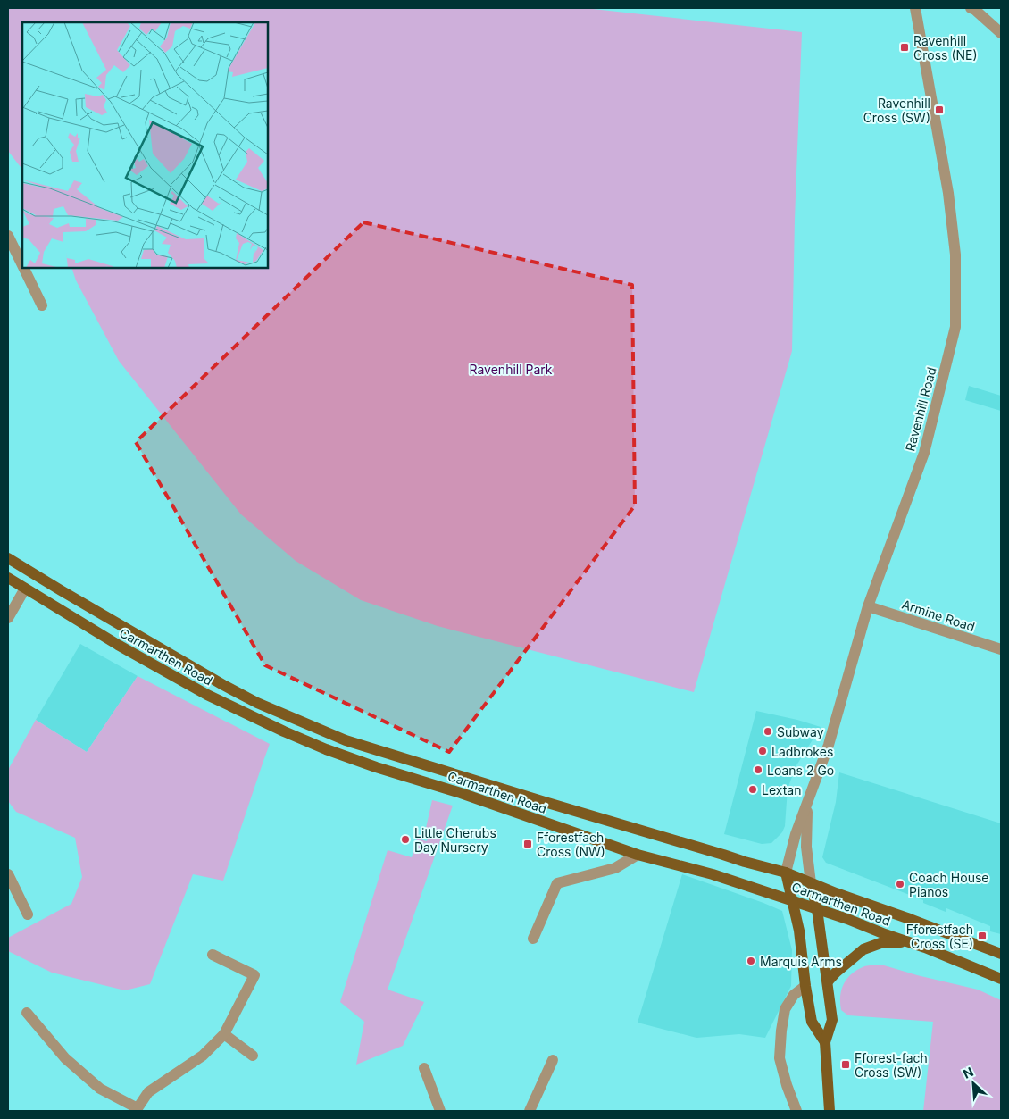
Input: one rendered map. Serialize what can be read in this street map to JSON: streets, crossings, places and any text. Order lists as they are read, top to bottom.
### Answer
{
  "streets": {
    "main road": ["Carmarthen Road"],
    "street": ["Ravenhill Road", "Armine Road"]
  },
  "crossings": [
    ["Ravenhill Road", "Armine Road"],
    ["Ravenhill Road", "Carmarthen Road"]
  ],
  "parks": ["Ravenhill Park"],
  "places": {
    "transit": [
      "Ravenhill Cross (NE)",
      "Ravenhill Cross (SW)",
      "Fforestfach Cross (NW)",
      "Fforestfach Cross (SE)",
      "Fforest-fach Cross (SW)"
    ],
    "other": [
      "Subway",
      "Ladbrokes",
      "Loans 2 Go",
      "Lextan",
      "Little Cherubs Day Nursery",
      "Coach House Pianos",
      "Marquis Arms"
    ]
  },
  "north": "top left"
}
